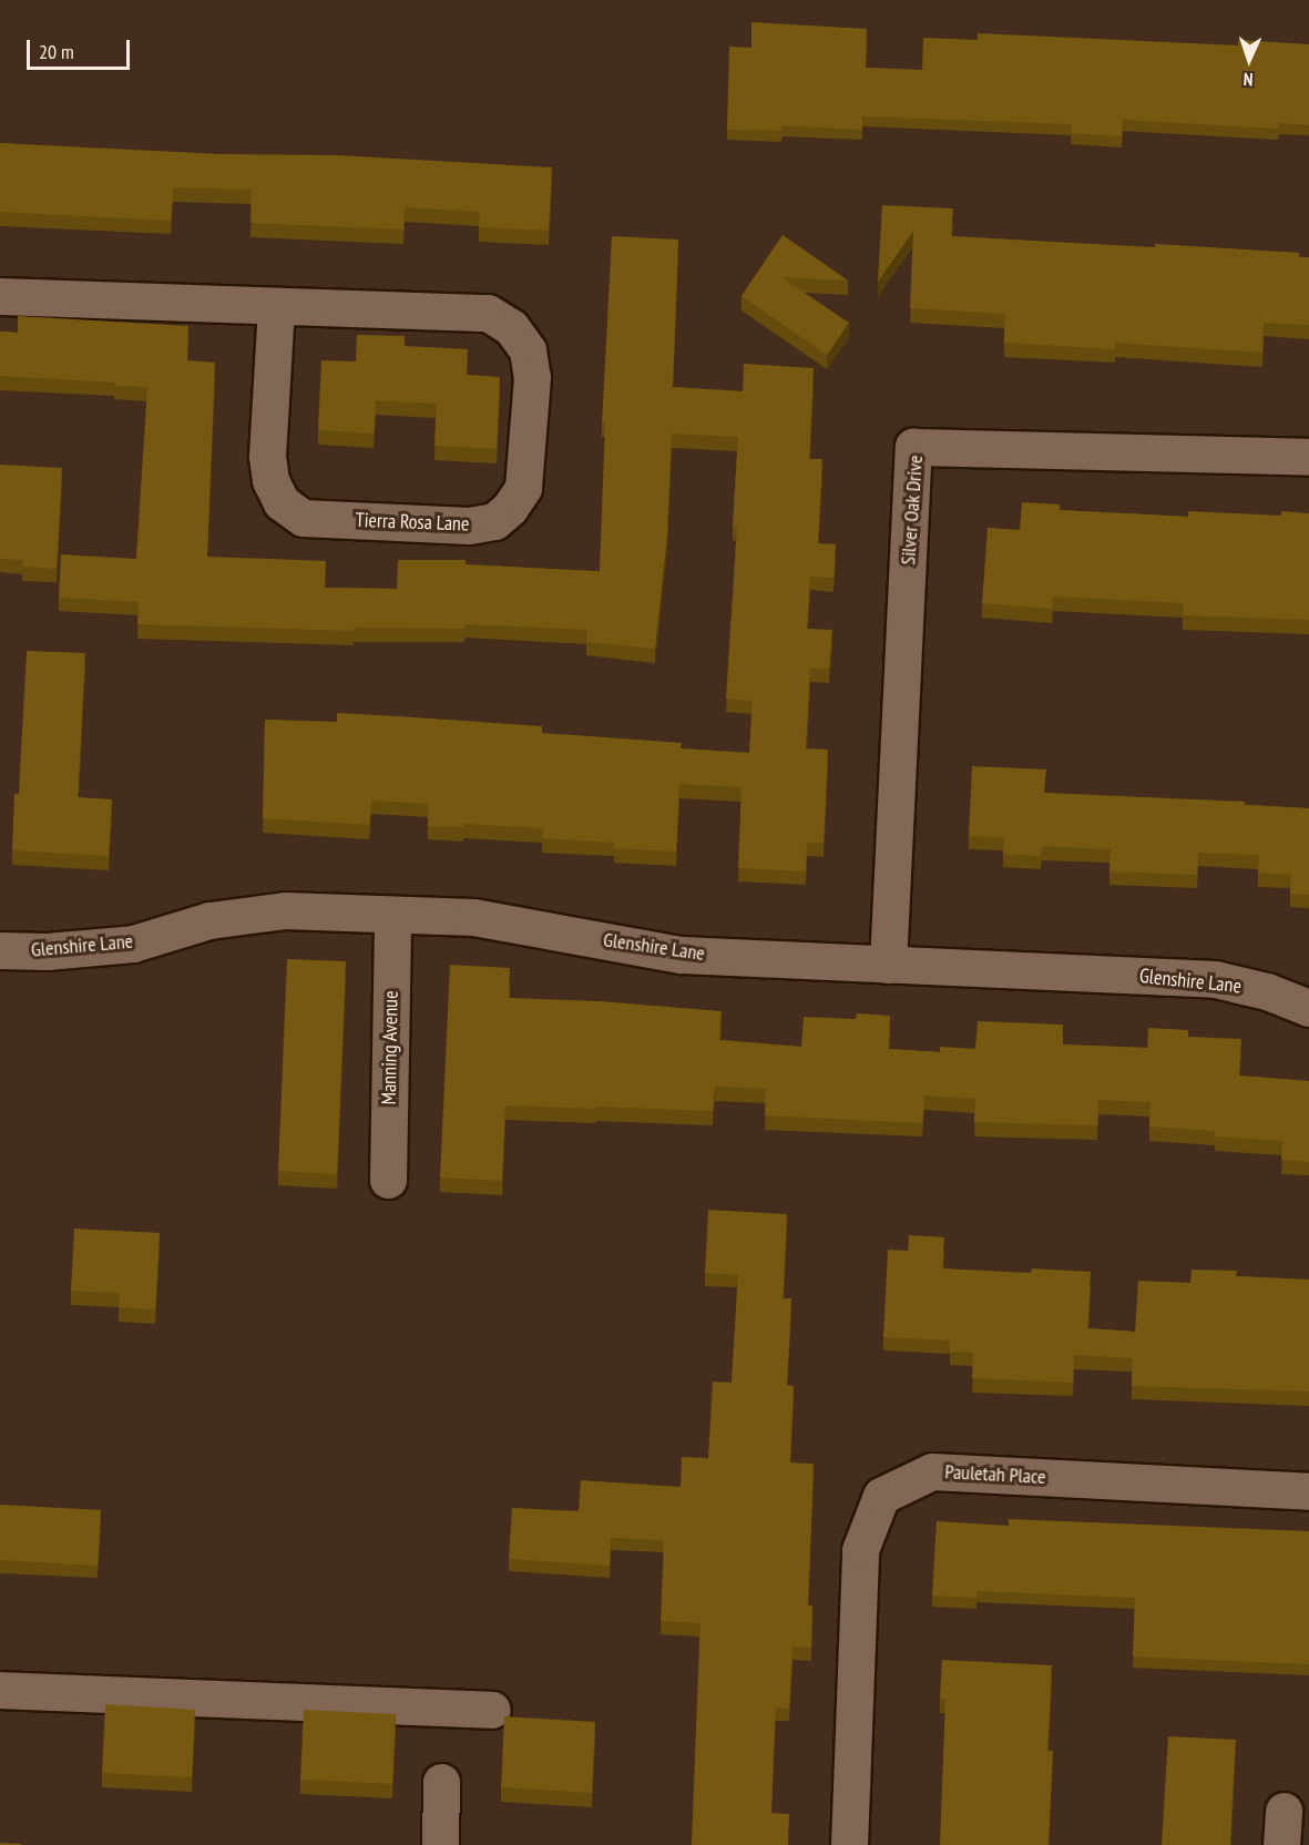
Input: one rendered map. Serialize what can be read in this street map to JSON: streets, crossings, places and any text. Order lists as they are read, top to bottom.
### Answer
{
  "streets": {
    "street": [
      "Silver Oak Drive",
      "Tierra Rosa Lane",
      "Glenshire Lane",
      "Manning Avenue",
      "Pauletah Place"
    ]
  },
  "crossings": [
    ["Silver Oak Drive", "Glenshire Lane"],
    ["Glenshire Lane", "Manning Avenue"]
  ],
  "scale_bar": "20 m",
  "north": "bottom"
}
